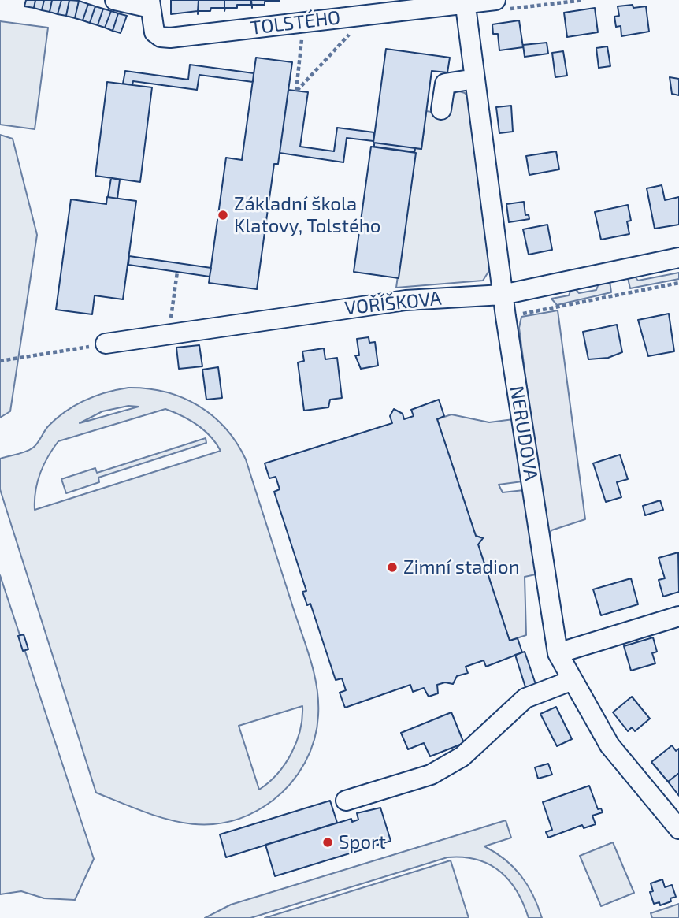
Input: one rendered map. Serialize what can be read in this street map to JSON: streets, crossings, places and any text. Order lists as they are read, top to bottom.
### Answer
{
  "streets": {
    "street": ["TOLSTÉHO", "VOŘÍŠKOVA", "NERUDOVA"]
  },
  "crossings": [
    ["TOLSTÉHO", "NERUDOVA"],
    ["VOŘÍŠKOVA", "NERUDOVA"]
  ],
  "places": ["Základní škola Klatovy, Tolstého", "Zimní stadion", "Sport"]
}
